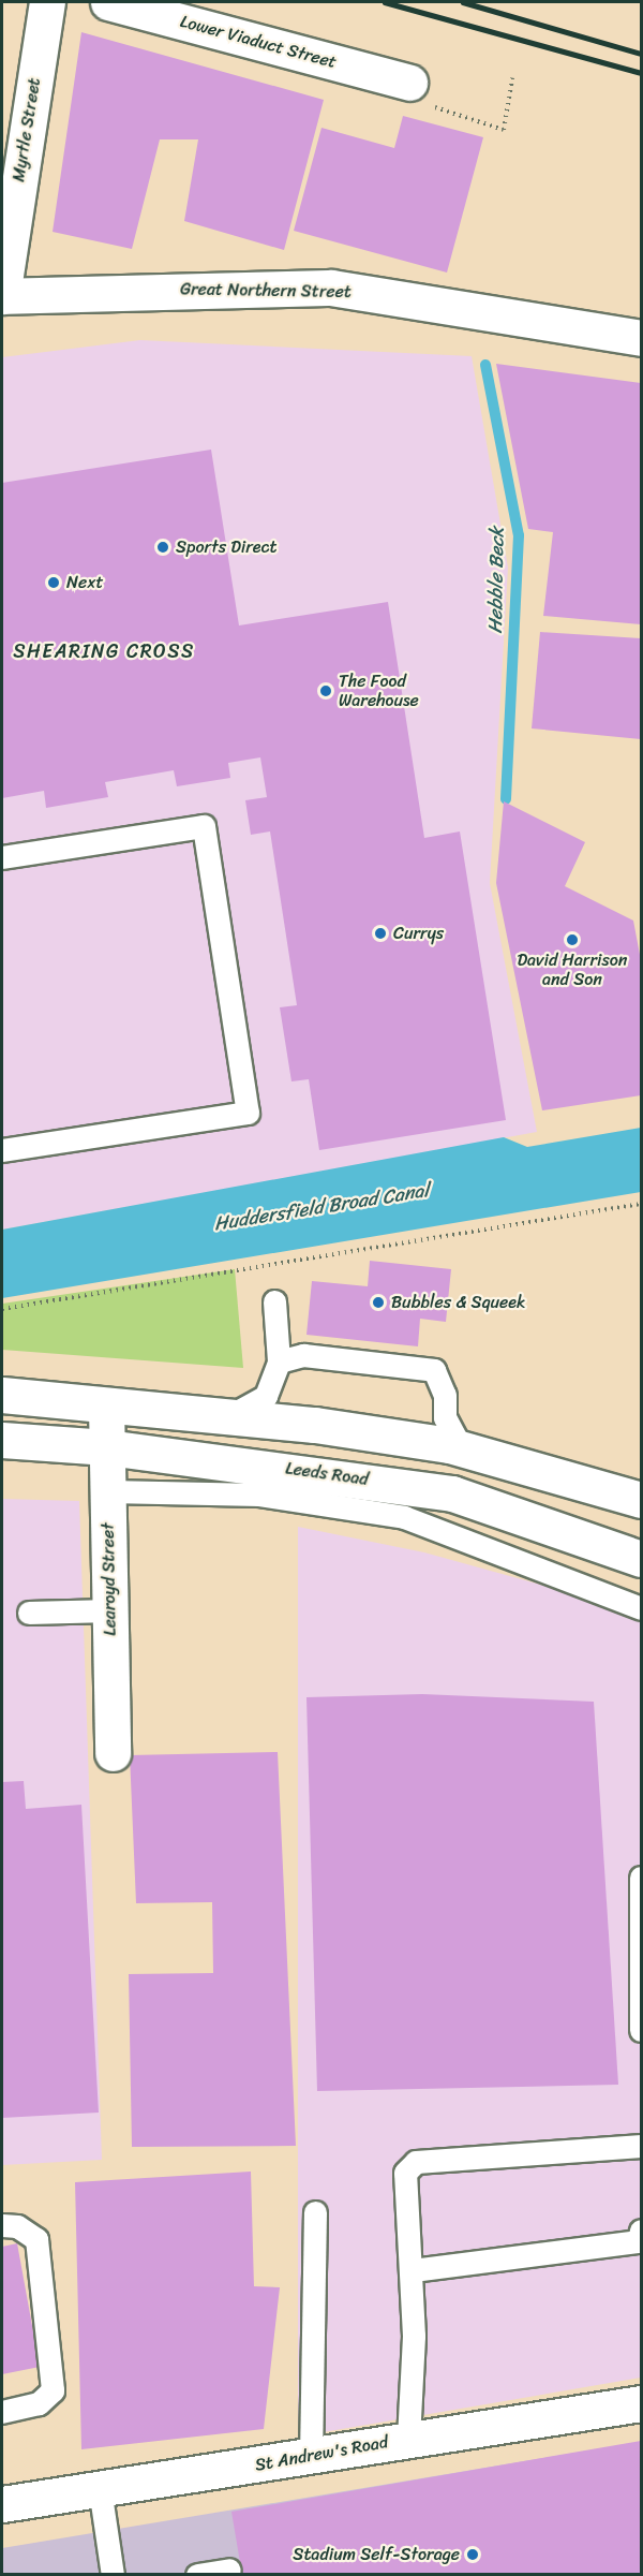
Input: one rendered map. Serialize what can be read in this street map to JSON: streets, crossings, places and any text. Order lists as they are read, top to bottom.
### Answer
{
  "streets": {
    "main road": [
      "Lower Viaduct Street",
      "Myrtle Street",
      "Great Northern Street",
      "Leeds Road",
      "Learoyd Street",
      "St Andrew's Road"
    ]
  },
  "crossings": [
    ["Myrtle Street", "Great Northern Street"],
    ["Leeds Road", "Learoyd Street"]
  ],
  "districts": ["SHEARING CROSS"],
  "water": ["Hebble Beck", "Huddersfield Broad Canal"],
  "places": [
    "Sports Direct",
    "Next",
    "The Food Warehouse",
    "Currys",
    "David Harrison and Son",
    "Bubbles & Squeek",
    "Stadium Self-Storage"
  ]
}
